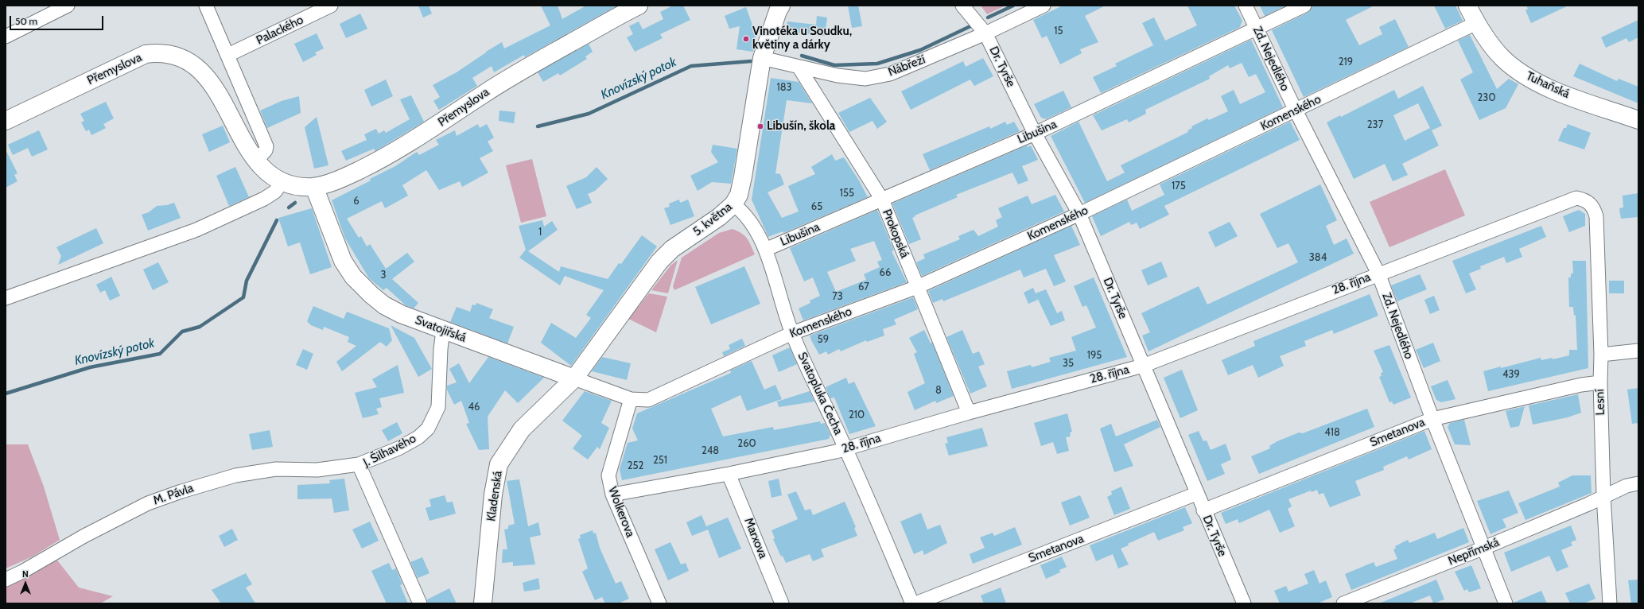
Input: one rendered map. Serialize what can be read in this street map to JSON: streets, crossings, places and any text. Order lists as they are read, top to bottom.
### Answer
{
  "streets": {
    "street": [
      "Palackého",
      "Zd. Nejedlého",
      "Nábřeží",
      "Dr. Tyrše",
      "Přemyslova",
      "Tuhaňská",
      "Komenského",
      "Libušina",
      "5. května",
      "Prokopská",
      "28. října",
      "Svatojiřská",
      "Svatopluka Čecha",
      "Lesní",
      "Smetanova",
      "J. Šilhavého",
      "M. Pávla",
      "Kladenská",
      "Wolkerova",
      "Marxova",
      "Nepřímská"
    ]
  },
  "crossings": [
    ["Zd. Nejedlého", "Komenského"],
    ["Zd. Nejedlého", "Libušina"],
    ["Zd. Nejedlého", "28. října"],
    ["Zd. Nejedlého", "Smetanova"],
    ["Zd. Nejedlého", "Nepřímská"],
    ["Nábřeží", "Dr. Tyrše"],
    ["Nábřeží", "5. května"],
    ["Nábřeží", "Prokopská"],
    ["Dr. Tyrše", "Komenského"],
    ["Dr. Tyrše", "Libušina"],
    ["Dr. Tyrše", "28. října"],
    ["Dr. Tyrše", "Smetanova"],
    ["Přemyslova", "Svatojiřská"],
    ["Tuhaňská", "Komenského"],
    ["Komenského", "Prokopská"],
    ["Komenského", "Svatojiřská"],
    ["Komenského", "Svatopluka Čecha"],
    ["Komenského", "Wolkerova"],
    ["Libušina", "Prokopská"],
    ["Libušina", "Svatopluka Čecha"],
    ["5. května", "Svatojiřská"],
    ["5. května", "Svatopluka Čecha"],
    ["5. května", "Kladenská"],
    ["Prokopská", "28. října"],
    ["28. října", "Svatopluka Čecha"],
    ["28. října", "Lesní"],
    ["28. října", "Wolkerova"],
    ["28. října", "Marxova"],
    ["Svatojiřská", "J. Šilhavého"],
    ["Svatojiřská", "Kladenská"],
    ["Svatojiřská", "Wolkerova"],
    ["Lesní", "Smetanova"],
    ["Lesní", "Nepřímská"],
    ["J. Šilhavého", "M. Pávla"]
  ],
  "water": ["Knovízský potok"],
  "places": ["Vinotéka u Soudku, květiny a dárky", "Libušín, škola"],
  "house_numbers": [
    "15",
    "219",
    "183",
    "230",
    "237",
    "175",
    "155",
    "6",
    "65",
    "1",
    "384",
    "66",
    "3",
    "67",
    "73",
    "59",
    "195",
    "35",
    "439",
    "8",
    "46",
    "210",
    "418",
    "260",
    "248",
    "251",
    "252"
  ],
  "scale_bar": "50 m",
  "north": "top"
}
